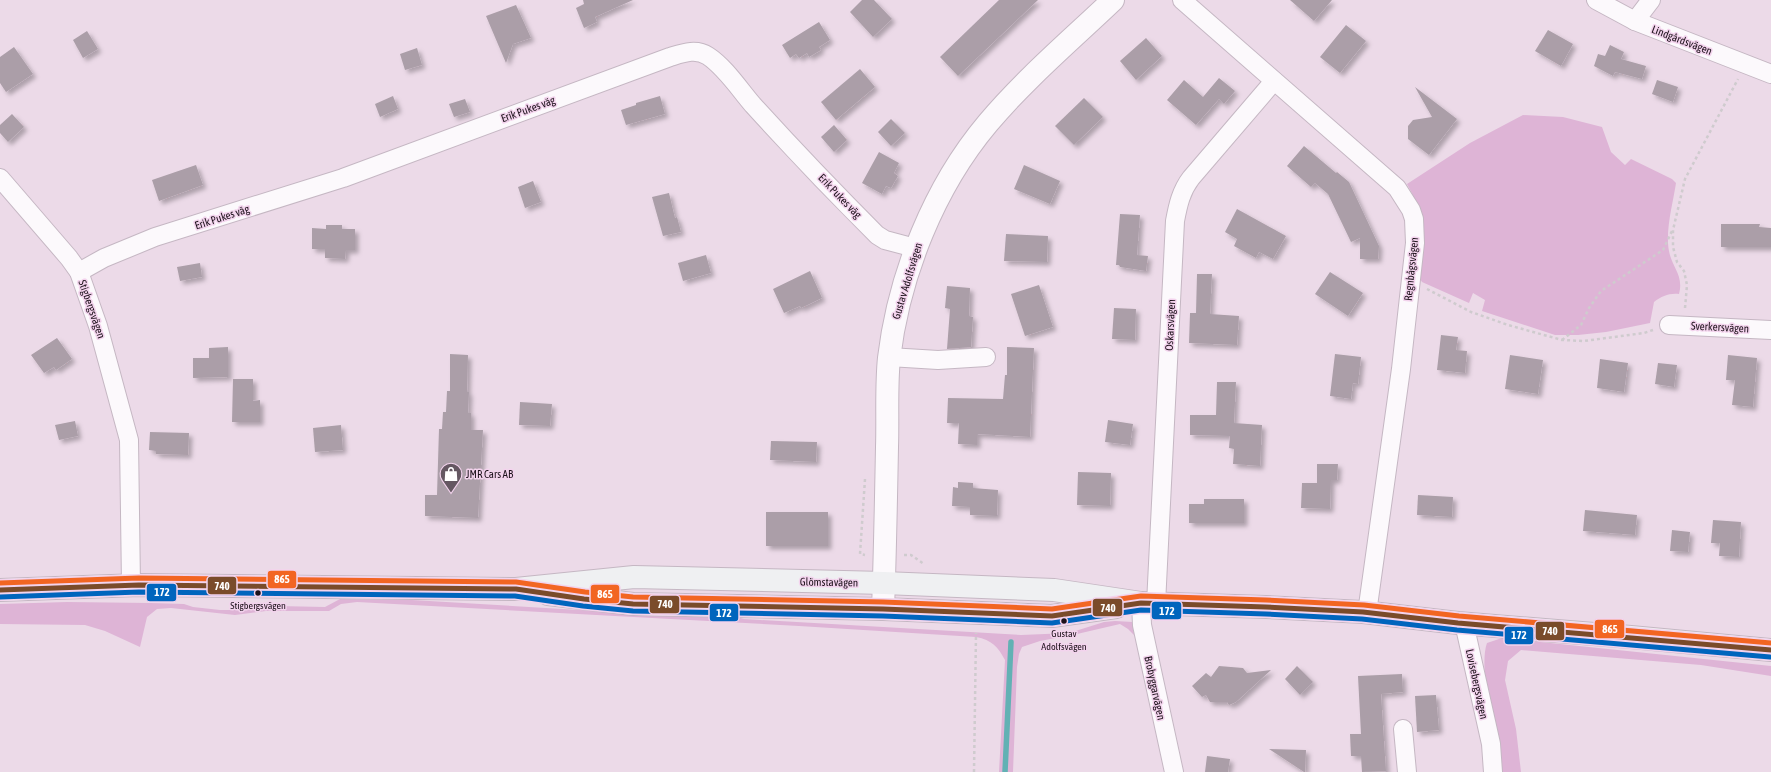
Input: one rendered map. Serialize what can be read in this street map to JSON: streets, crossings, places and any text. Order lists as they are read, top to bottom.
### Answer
{
  "streets": {
    "main road": ["Glömstavägen"],
    "street": [
      "Lindgårdsvägen",
      "Erik Pukes väg",
      "Regnbågsvägen",
      "Gustav Adolfsvägen",
      "Stigbergsvägen",
      "Oskarsvägen",
      "Sverkersvägen",
      "Lovisebergsvägen",
      "Brobyggarvägen"
    ]
  },
  "crossings": [
    ["Erik Pukes väg", "Gustav Adolfsvägen"],
    ["Erik Pukes väg", "Stigbergsvägen"],
    ["Regnbågsvägen", "Oskarsvägen"],
    ["Regnbågsvägen", "Glömstavägen"],
    ["Gustav Adolfsvägen", "Glömstavägen"],
    ["Stigbergsvägen", "Glömstavägen"],
    ["Oskarsvägen", "Glömstavägen"],
    ["Oskarsvägen", "Brobyggarvägen"],
    ["Glömstavägen", "Lovisebergsvägen"],
    ["Glömstavägen", "Brobyggarvägen"]
  ],
  "places": {
    "shop": ["JMR Cars AB"],
    "other": ["Stigbergsvägen", "Gustav Adolfsvägen"]
  },
  "lines": ["transit line 865", "transit line 740", "transit line 172"]
}
